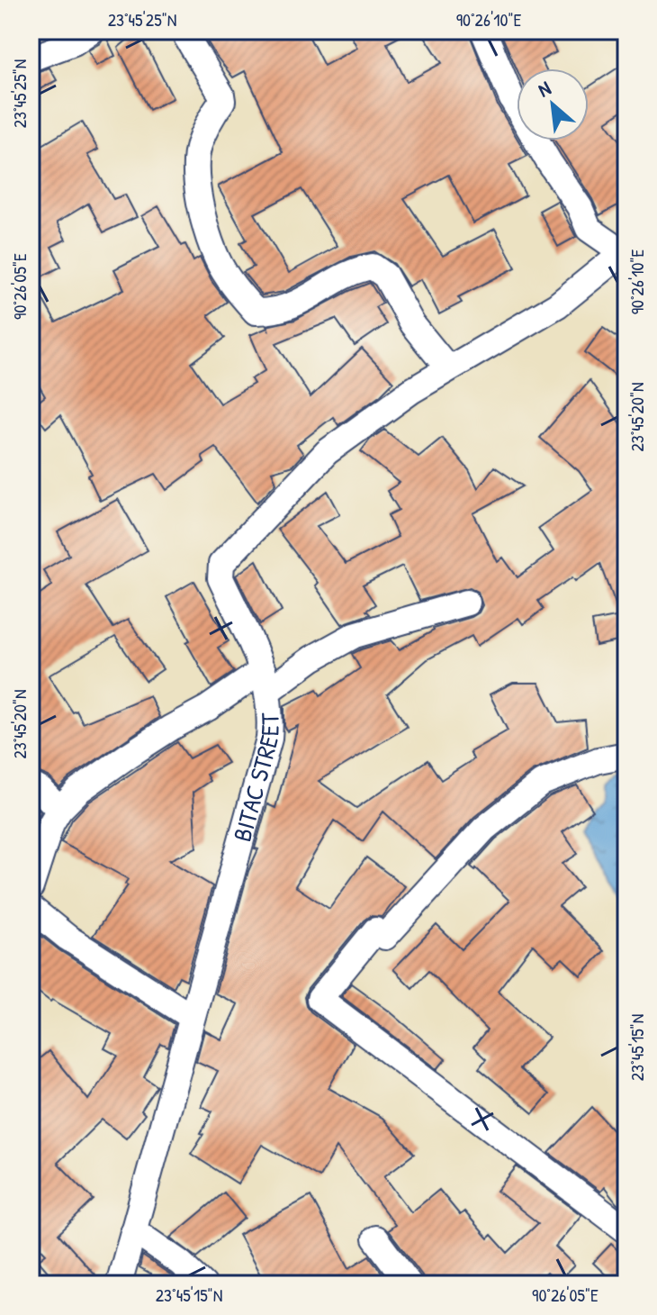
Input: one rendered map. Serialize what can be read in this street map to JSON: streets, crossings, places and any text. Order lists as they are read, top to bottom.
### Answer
{
  "streets": {
    "street": ["BITAC STREET"]
  },
  "north": "top left",
  "coordinates": [
    "23°45'25\"N",
    "90°26'10\"E",
    "90°26'05\"E",
    "23°45'20\"N",
    "23°45'15\"N"
  ]
}
